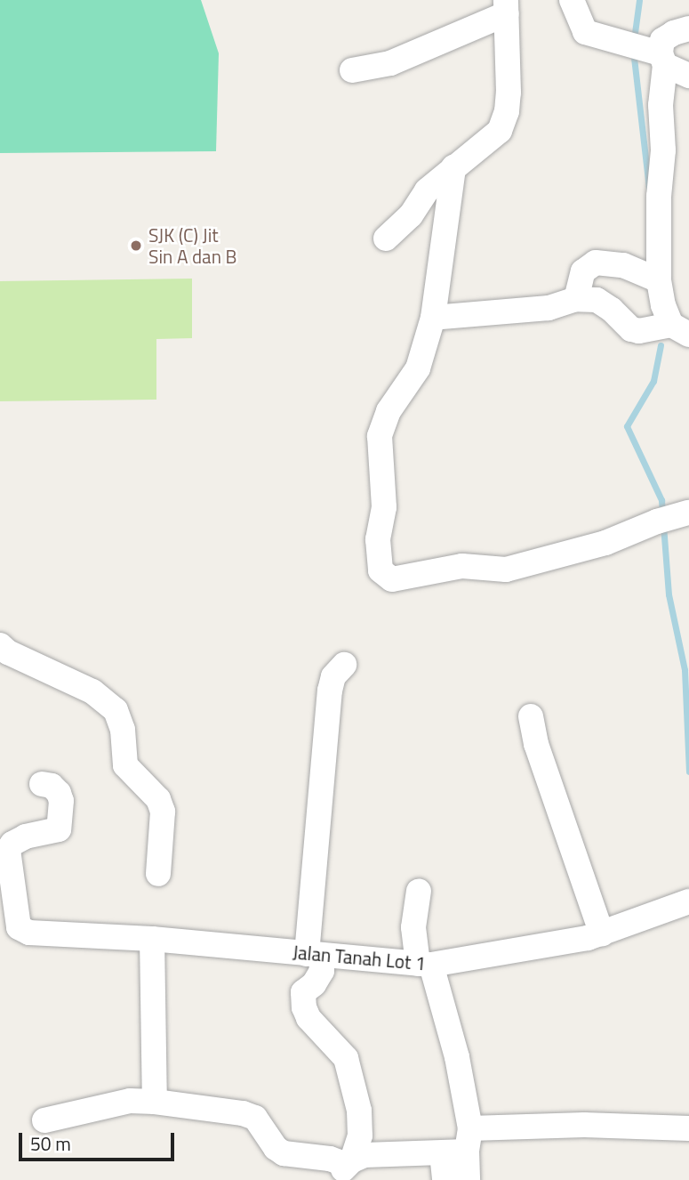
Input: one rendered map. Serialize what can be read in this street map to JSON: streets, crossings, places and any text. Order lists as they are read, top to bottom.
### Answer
{
  "streets": {
    "street": ["Jalan Tanah Lot 1"]
  },
  "places": ["SJK (C) Jit Sin A dan B"],
  "scale_bar": "50 m"
}
